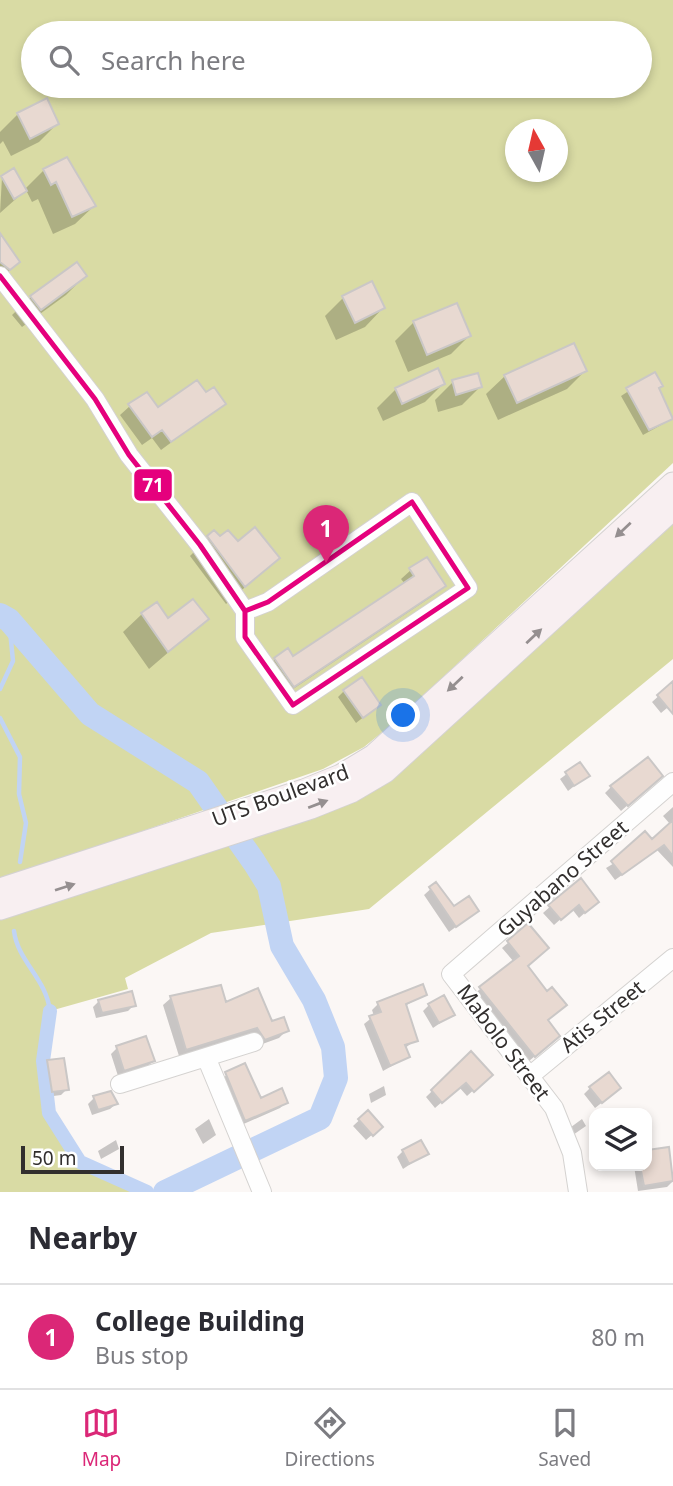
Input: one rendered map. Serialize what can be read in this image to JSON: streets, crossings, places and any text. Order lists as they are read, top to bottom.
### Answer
{
  "streets": {
    "main road": ["UTS Boulevard"],
    "street": ["Guyabano Street", "Atis Street", "Mabolo Street"]
  },
  "crossings": [
    ["Guyabano Street", "Mabolo Street"],
    ["Atis Street", "Mabolo Street"]
  ],
  "lines": ["transit line 71"],
  "scale_bar": "50 m",
  "north": "top",
  "page": {
    "search": "Search here",
    "pins": "1",
    "scale": "50 m",
    "heading": "Nearby",
    "list": [
      {
        "mark": "1",
        "name": "College Building",
        "note": "Bus stop",
        "value": "80 m"
      }
    ],
    "nav": ["Map", "Directions", "Saved"]
  }
}
